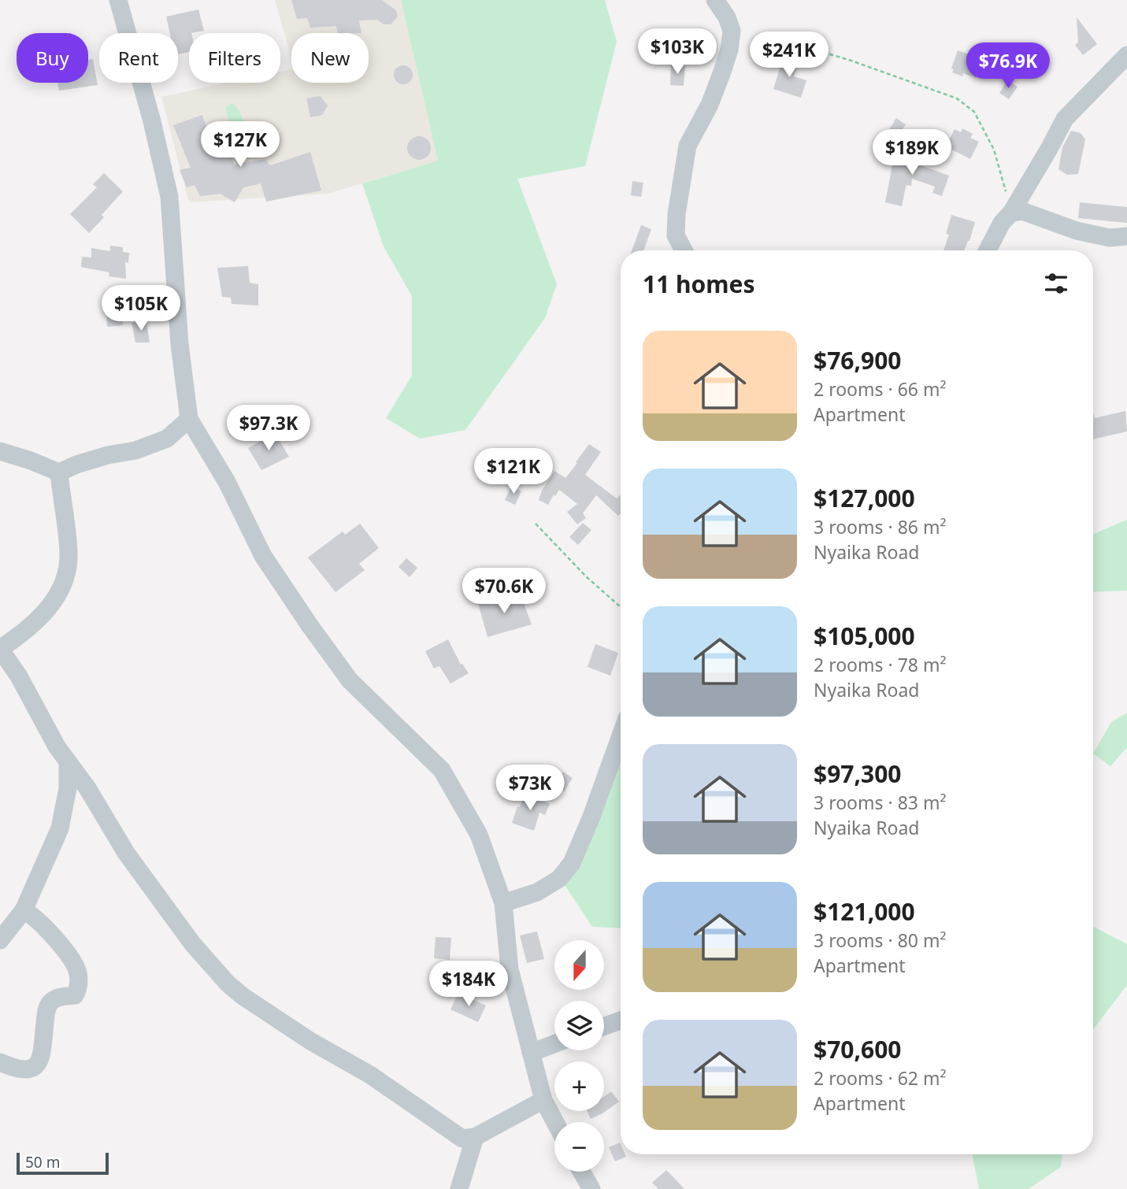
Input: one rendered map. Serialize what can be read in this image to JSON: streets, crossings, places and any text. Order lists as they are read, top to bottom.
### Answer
{
  "scale_bar": "50 m",
  "north": "bottom",
  "page": {
    "price": [
      "$103K",
      "$241K",
      "$76.9K",
      "$127K",
      "$189K",
      "$105K",
      "$97.3K",
      "$121K",
      "$70.6K",
      "$73K",
      "$184K"
    ],
    "chip": [
      "Buy",
      "Rent",
      "Filters",
      "New"
    ],
    "heading": "11 homes",
    "list": [
      {
        "name": "$76,900",
        "note": "2 rooms · 66 m² · Apartment"
      },
      {
        "name": "$127,000",
        "note": "3 rooms · 86 m² · Nyaika Road"
      },
      {
        "name": "$105,000",
        "note": "2 rooms · 78 m² · Nyaika Road"
      },
      {
        "name": "$97,300",
        "note": "3 rooms · 83 m² · Nyaika Road"
      },
      {
        "name": "$121,000",
        "note": "3 rooms · 80 m² · Apartment"
      },
      {
        "name": "$70,600",
        "note": "2 rooms · 62 m² · Apartment"
      }
    ],
    "map_buttons": ["+", "−"],
    "scale": "50 m"
  }
}
